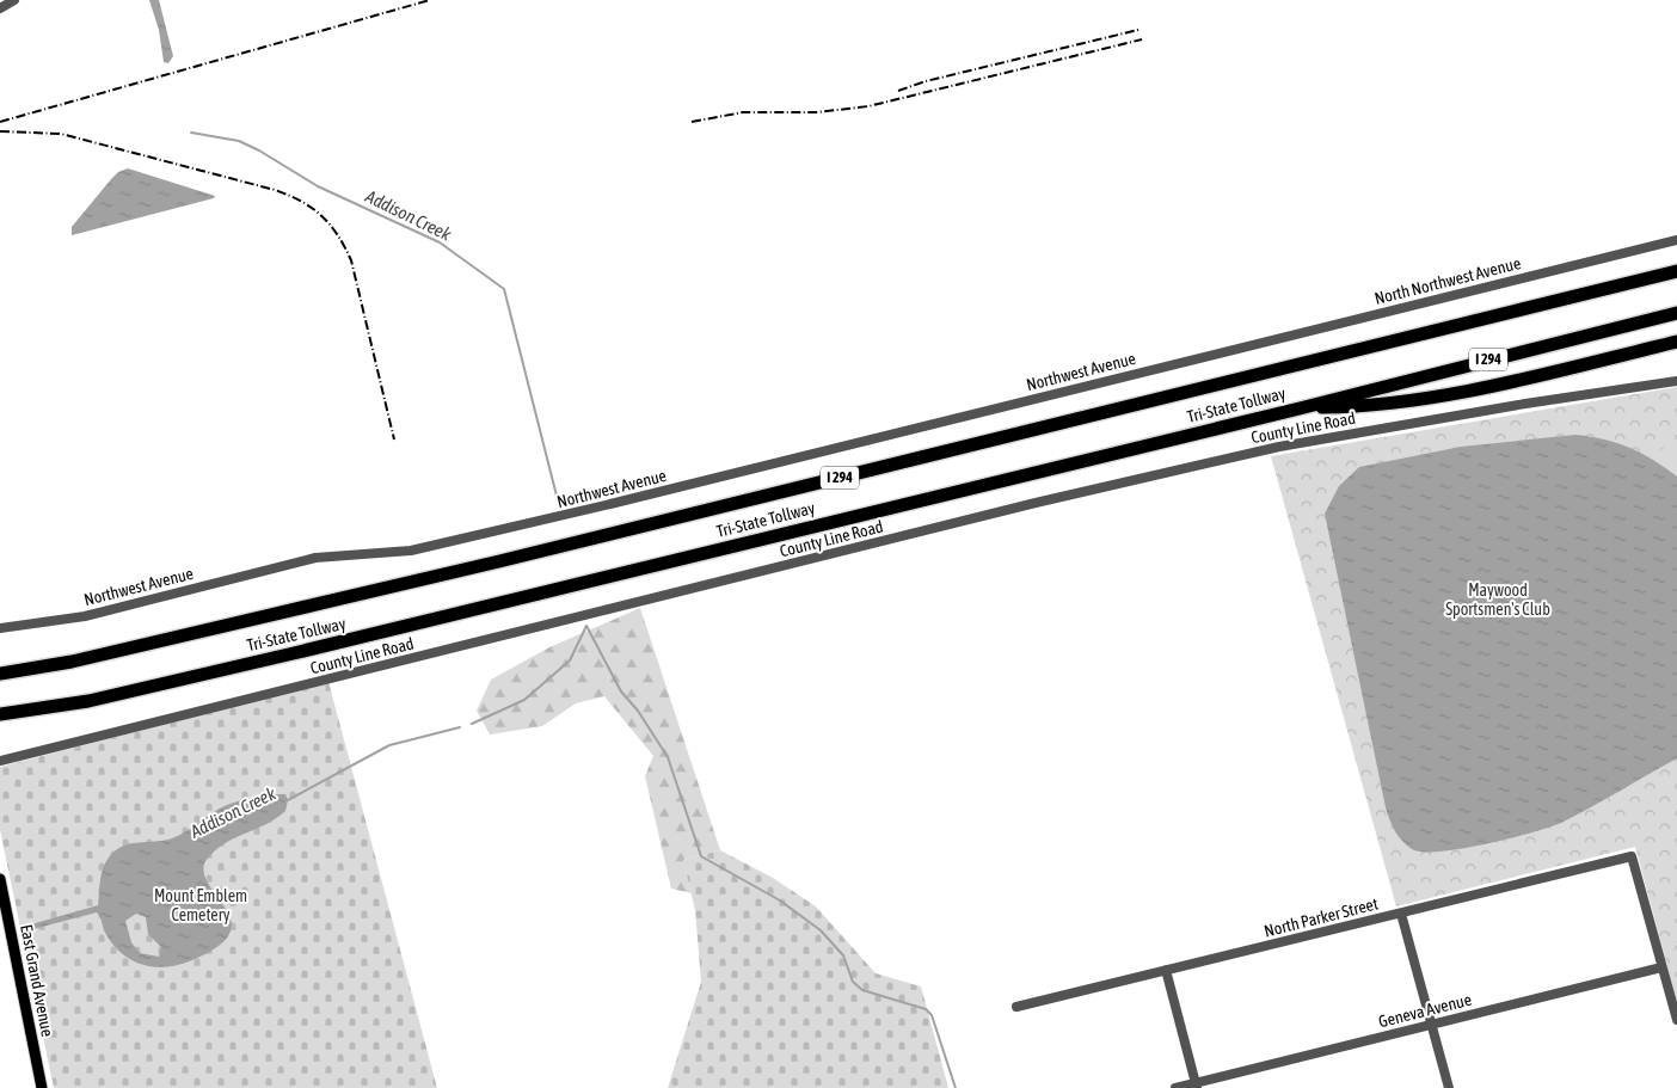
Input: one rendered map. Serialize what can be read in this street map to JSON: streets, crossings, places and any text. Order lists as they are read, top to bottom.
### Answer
{
  "streets": {
    "highway": ["I 294", "Tri-State Tollway"],
    "main road": ["East Grand Avenue"],
    "street": [
      "North Northwest Avenue",
      "Northwest Avenue",
      "County Line Road",
      "North Parker Street",
      "Geneva Avenue"
    ]
  },
  "crossings": [
    ["North Northwest Avenue", "Northwest Avenue"],
    ["North Parker Street", "Geneva Avenue"]
  ],
  "water": ["Addison Creek"],
  "parks": ["Maywood Sportsmen's Club", "Mount Emblem Cemetery"]
}
